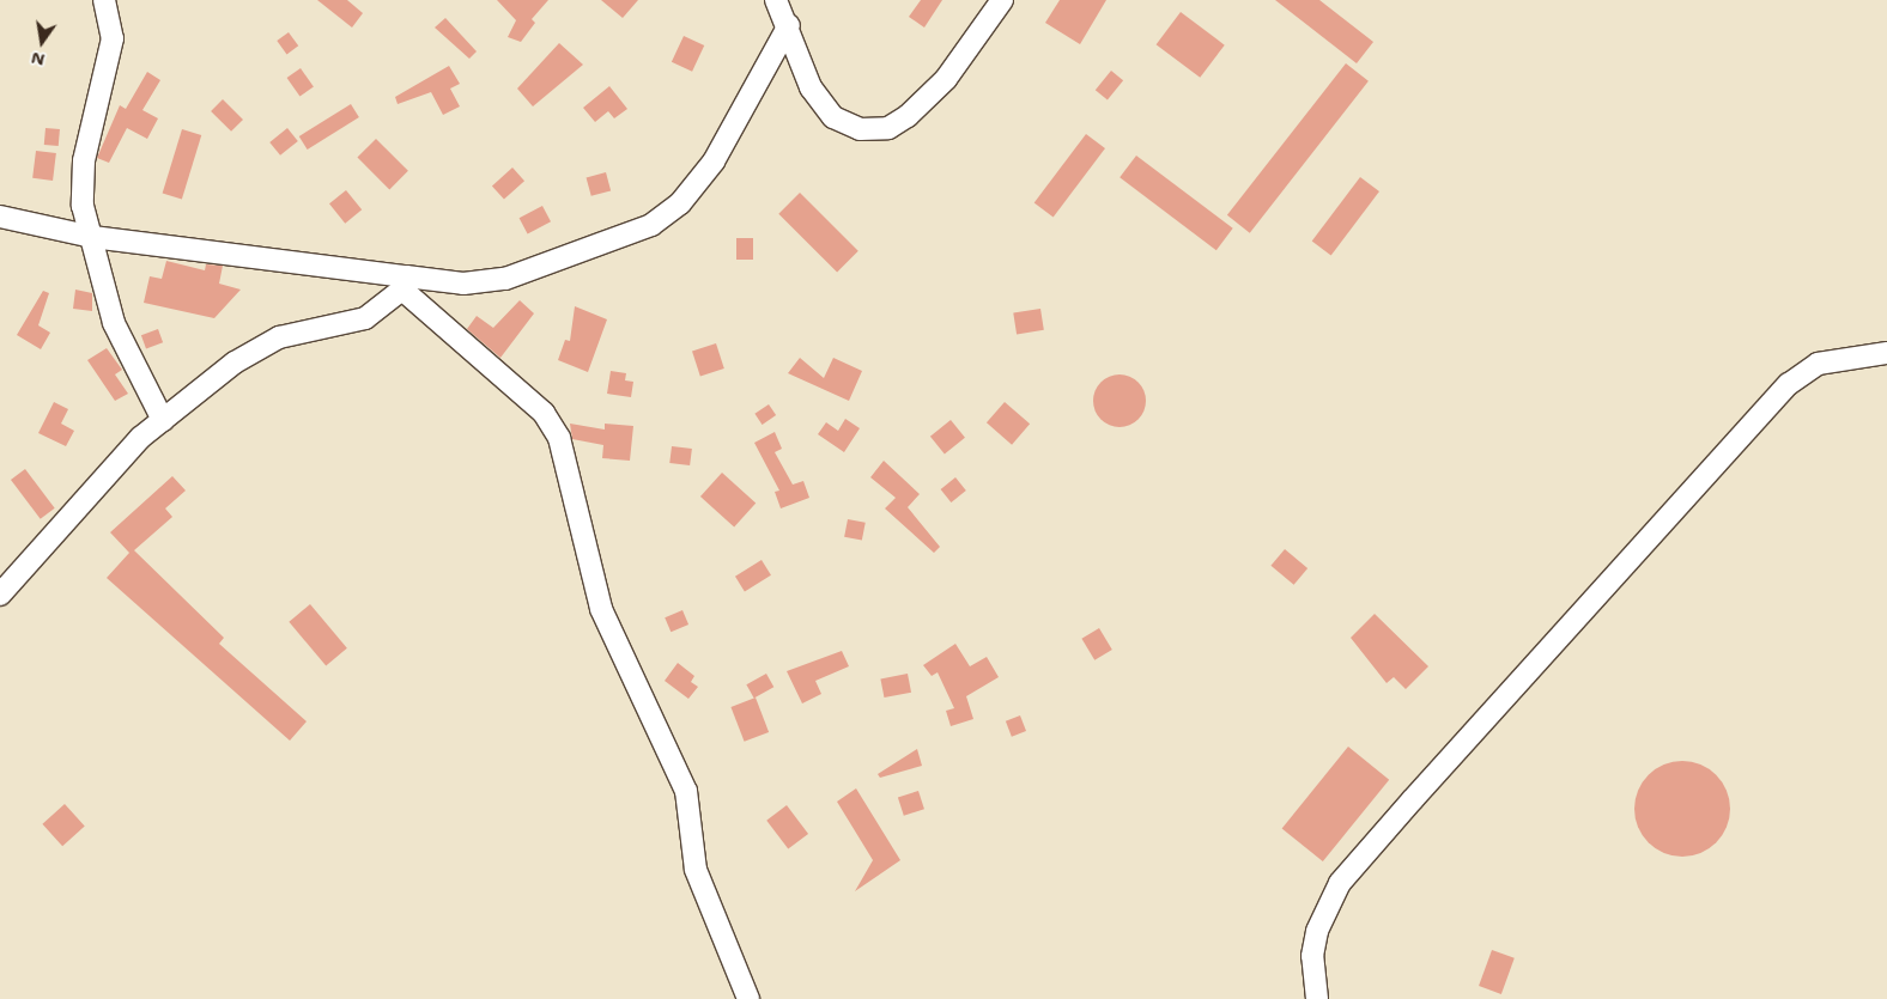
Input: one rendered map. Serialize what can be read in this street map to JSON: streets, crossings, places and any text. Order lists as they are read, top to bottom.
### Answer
{
  "north": "bottom"
}
